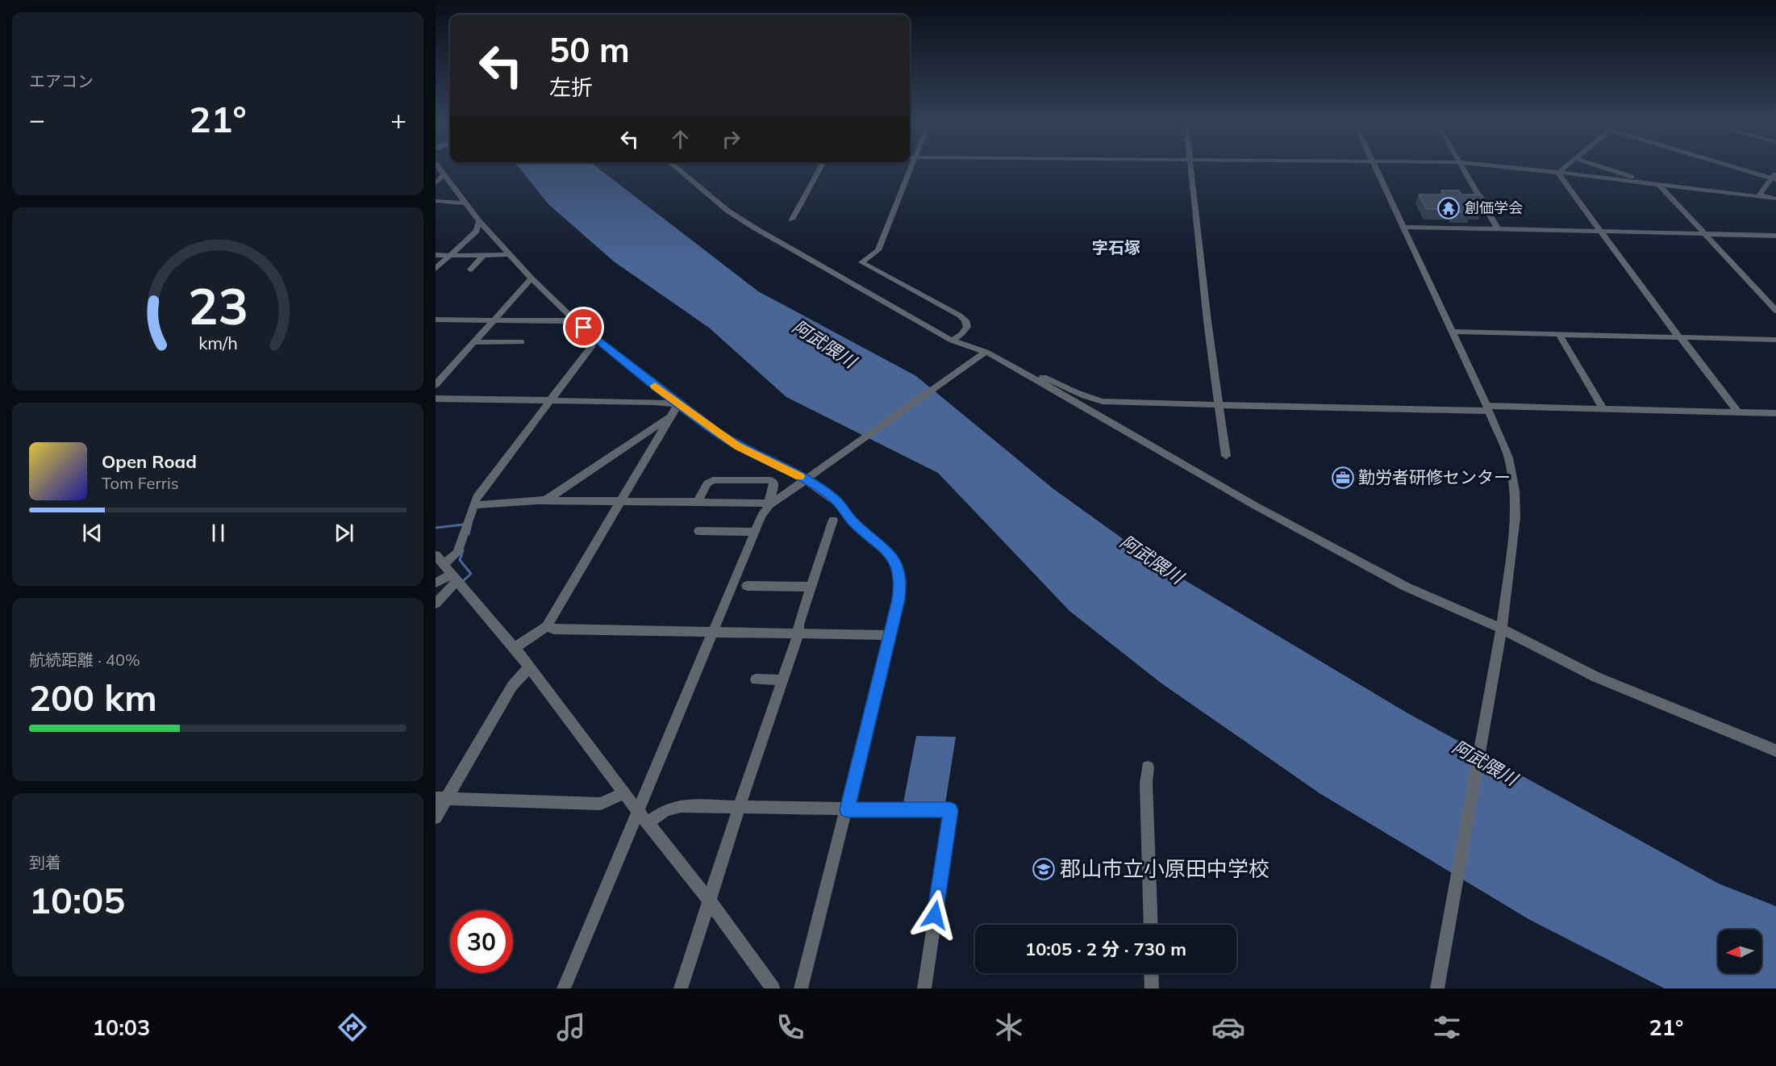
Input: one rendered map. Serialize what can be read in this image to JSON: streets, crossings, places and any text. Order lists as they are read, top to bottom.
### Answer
{
  "districts": ["字石塚"],
  "water": ["阿武隈川"],
  "places": {
    "temple": ["創価学会"],
    "office": ["勤労者研修センター"],
    "school or university": ["郡山市立小原田中学校"]
  },
  "north": "left",
  "page": {
    "tile": [
      "エアコン",
      ["航続距離 · 40%", "200 km"],
      ["到着", "10:05"]
    ],
    "turn": ["50 m", "左折"],
    "heat": ["−", "21°", "+"],
    "song": ["Open Road", "Tom Ferris"],
    "limit": "30",
    "trip": "10:05 · 2 分 · 730 m",
    "tabs": ["10:03", "21°"],
    "gauge": ["23", "km/h"]
  }
}
